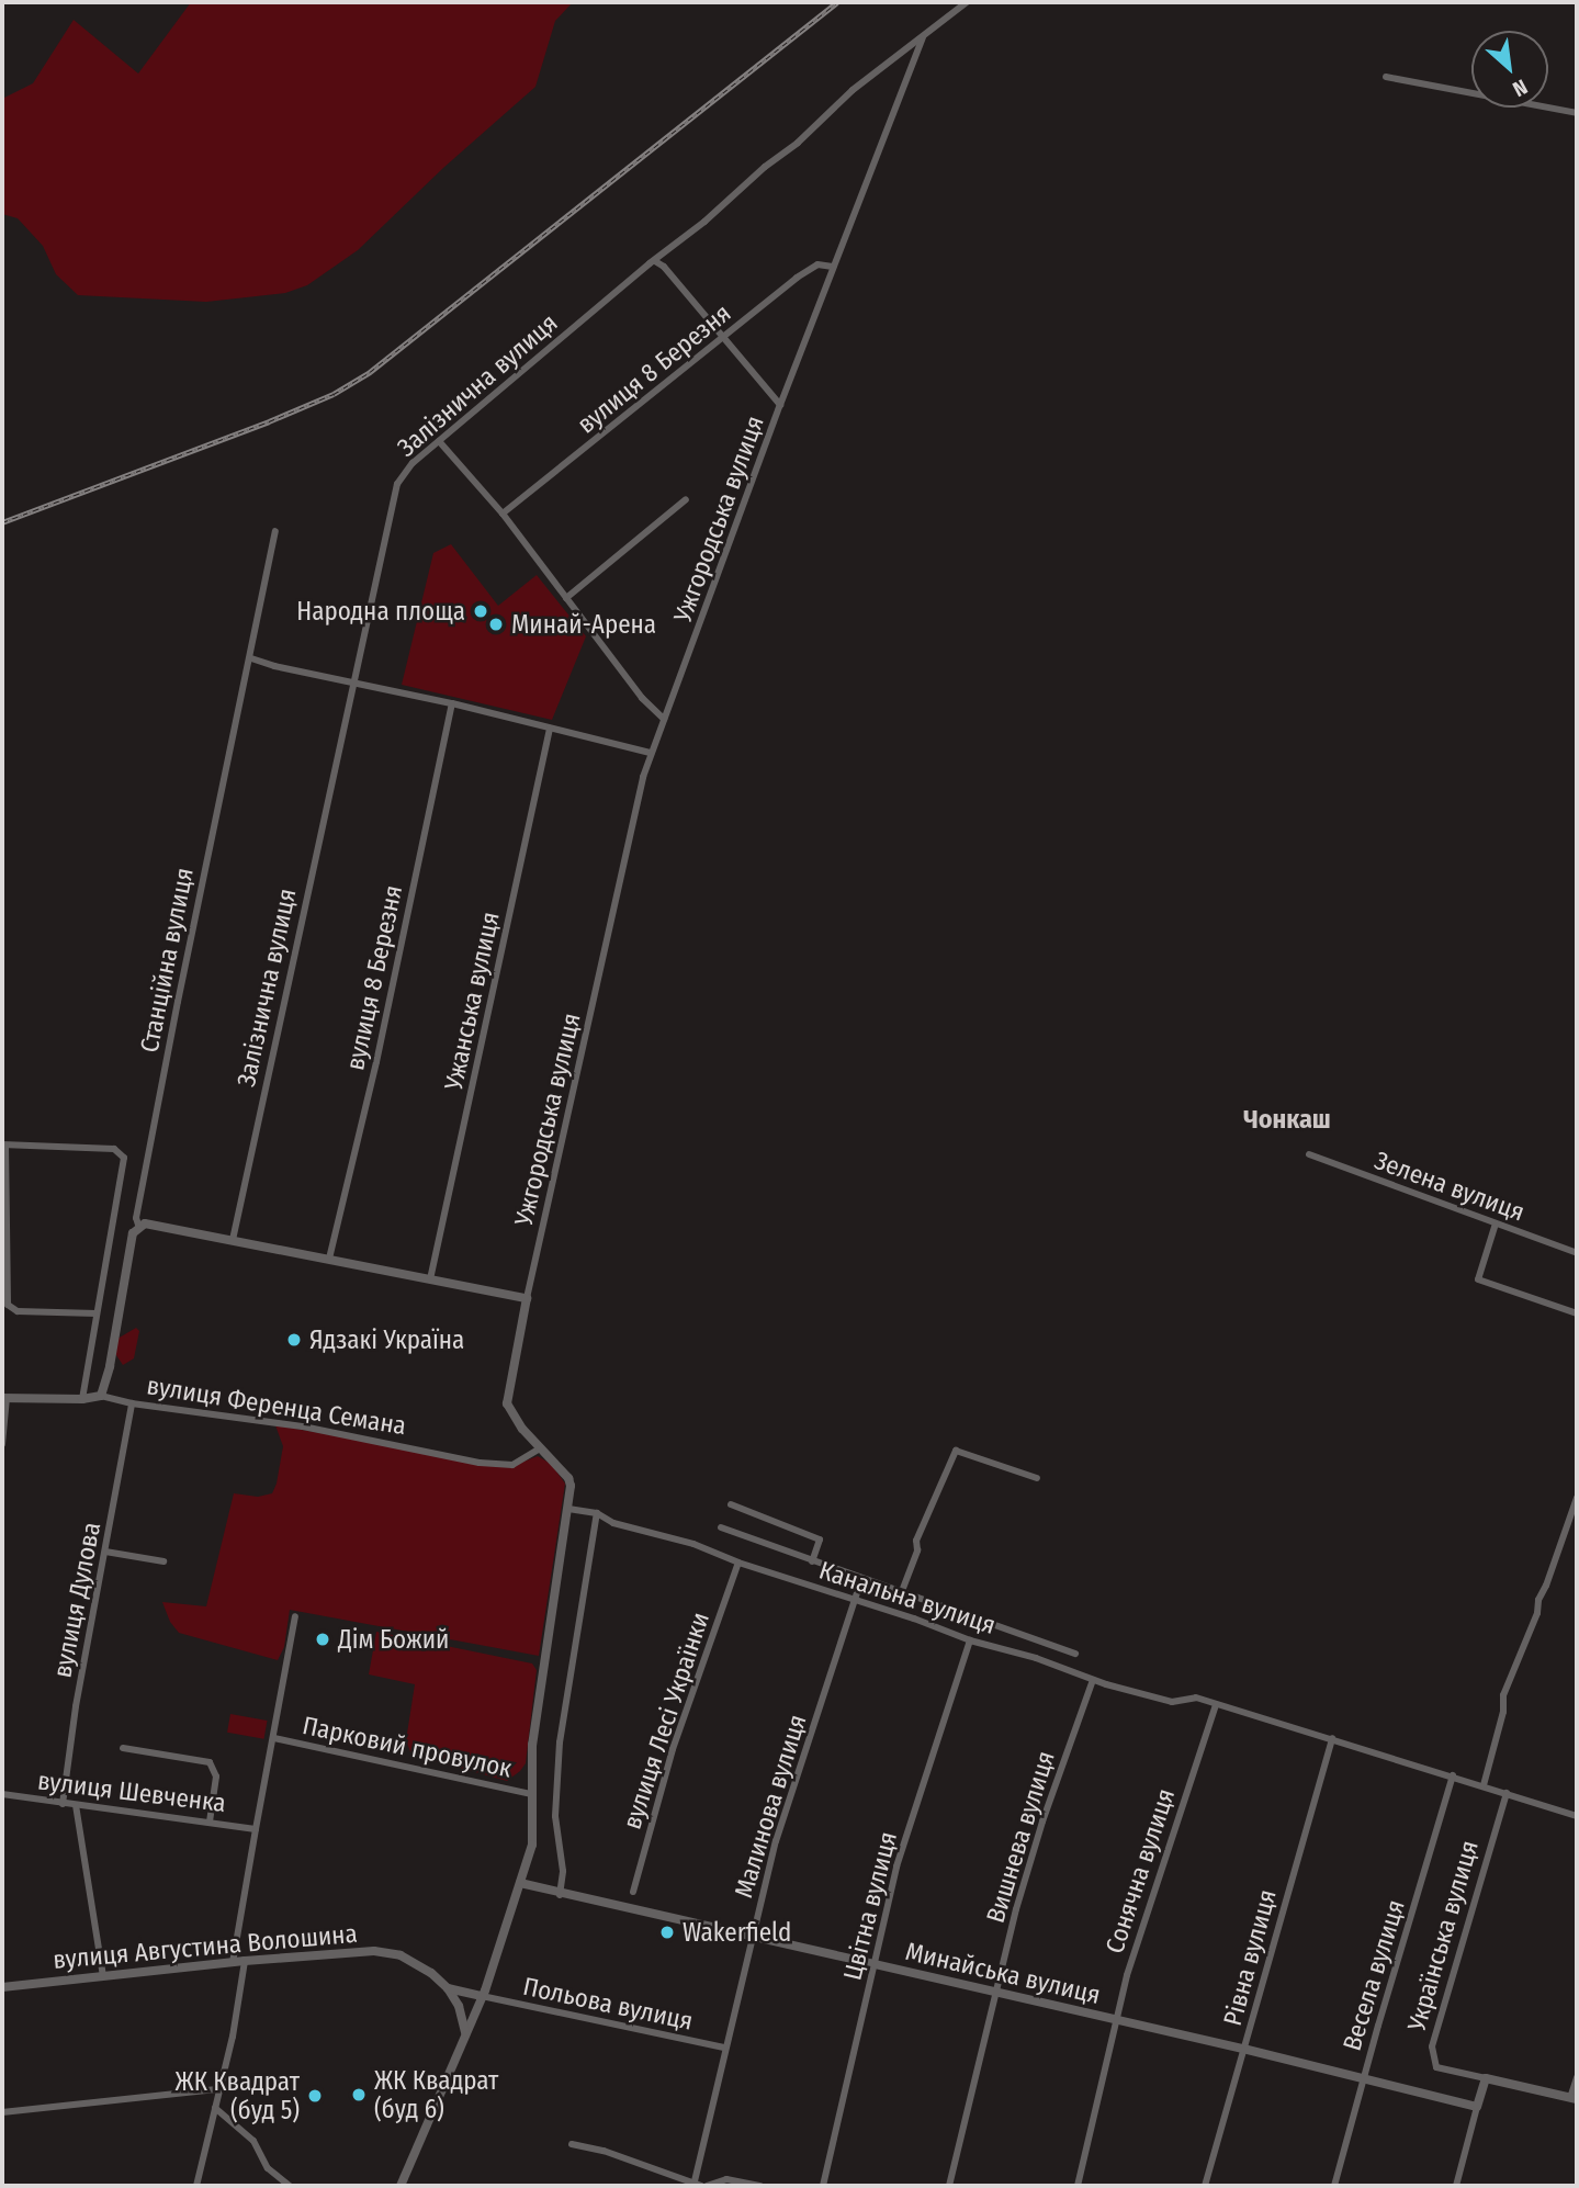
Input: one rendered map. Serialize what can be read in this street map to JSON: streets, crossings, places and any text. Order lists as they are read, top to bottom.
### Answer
{
  "streets": {
    "street": [
      "вулиця 8 Березня",
      "Залізнична вулиця",
      "Ужгородська вулиця",
      "Станційна вулиця",
      "Ужанська вулиця",
      "Зелена вулиця",
      "вулиця Ференца Семана",
      "Канальна вулиця",
      "вулиця Дулова",
      "вулиця Лесі Українки",
      "Парковий провулок",
      "вулиця Шевченка",
      "Малинова вулиця",
      "Вишнева вулиця",
      "Сонячна вулиця",
      "Цвітна вулиця",
      "Українська вулиця",
      "вулиця Августина Волошина",
      "Рівна вулиця",
      "Минайська вулиця",
      "Весела вулиця",
      "Польова вулиця"
    ]
  },
  "crossings": [
    ["вулиця 8 Березня", "Ужгородська вулиця"],
    ["Залізнична вулиця", "Ужгородська вулиця"],
    ["Станційна вулиця", "вулиця Ференца Семана"],
    ["вулиця Ференца Семана", "вулиця Дулова"],
    ["Канальна вулиця", "вулиця Лесі Українки"],
    ["Канальна вулиця", "Малинова вулиця"],
    ["Канальна вулиця", "Вишнева вулиця"],
    ["Канальна вулиця", "Сонячна вулиця"],
    ["Канальна вулиця", "Цвітна вулиця"],
    ["Канальна вулиця", "Українська вулиця"],
    ["Канальна вулиця", "Рівна вулиця"],
    ["Канальна вулиця", "Весела вулиця"],
    ["вулиця Дулова", "вулиця Шевченка"],
    ["Парковий провулок", "вулиця Шевченка"],
    ["вулиця Шевченка", "вулиця Августина Волошина"],
    ["Малинова вулиця", "Минайська вулиця"],
    ["Малинова вулиця", "Польова вулиця"],
    ["Вишнева вулиця", "Минайська вулиця"],
    ["Сонячна вулиця", "Минайська вулиця"],
    ["Цвітна вулиця", "Минайська вулиця"],
    ["вулиця Августина Волошина", "Польова вулиця"],
    ["Рівна вулиця", "Минайська вулиця"],
    ["Минайська вулиця", "Весела вулиця"]
  ],
  "districts": ["Чонкаш"],
  "places": [
    "Народна площа",
    "Минай-Арена",
    "Ядзакі Україна",
    "Дім Божий",
    "Wakerfield",
    "ЖК Квадрат (буд 6)",
    "ЖК Квадрат (буд 5)"
  ],
  "north": "bottom right"
}
